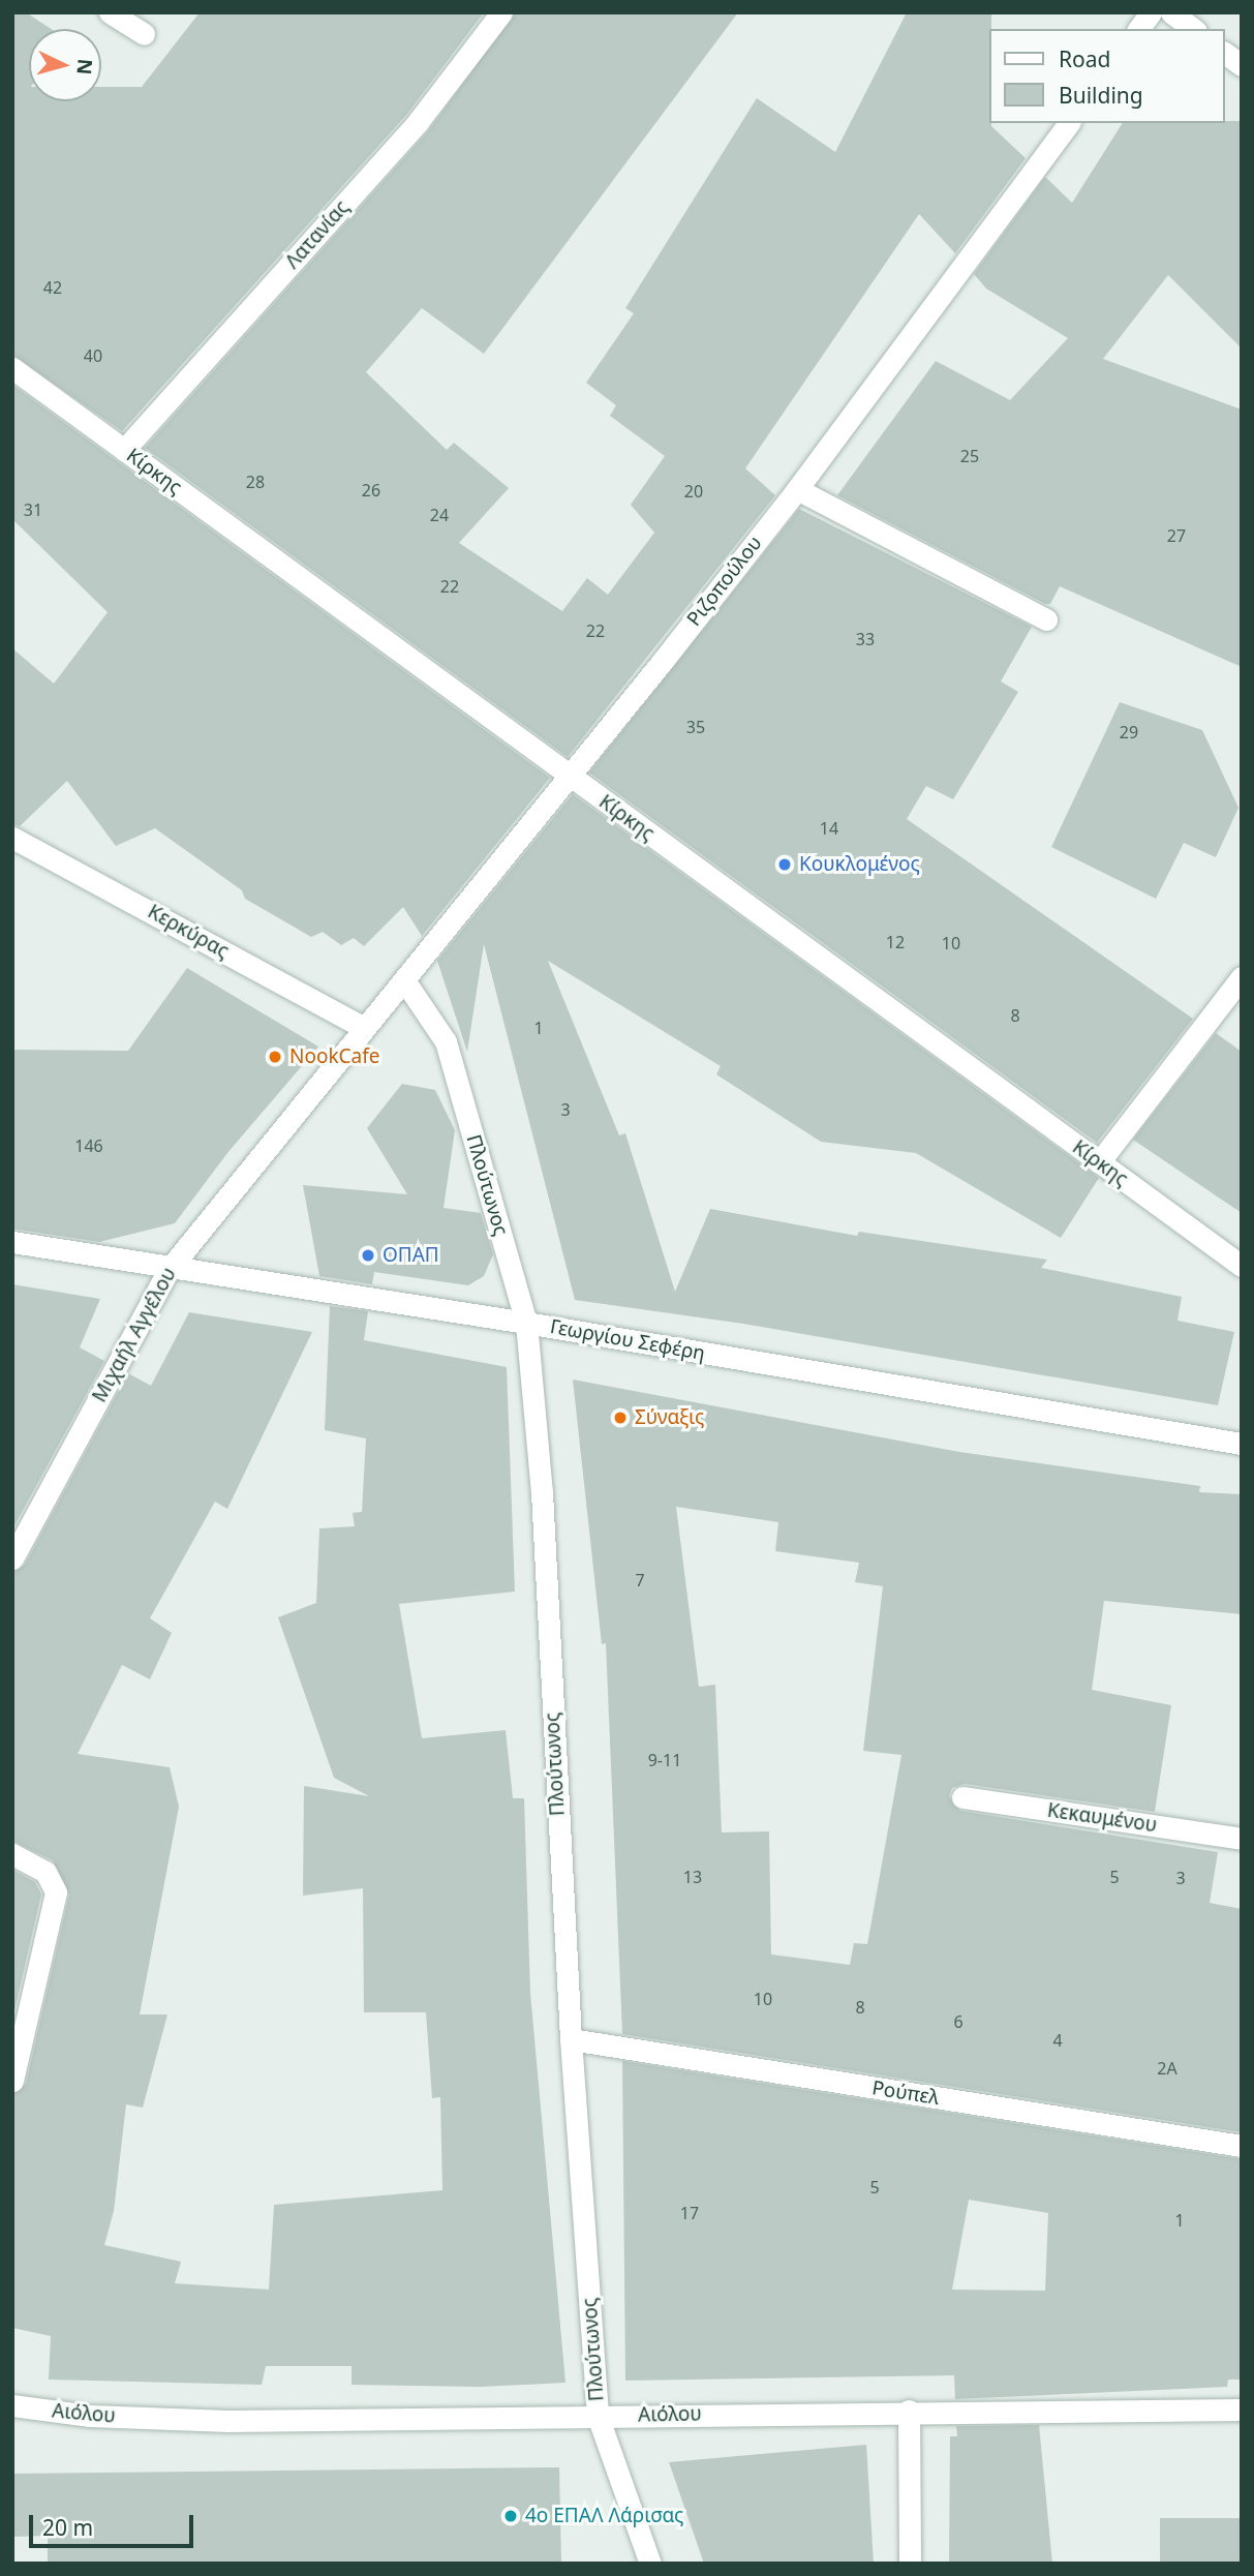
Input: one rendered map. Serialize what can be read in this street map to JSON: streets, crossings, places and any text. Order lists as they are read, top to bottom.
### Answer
{
  "streets": {
    "street": [
      "Λατανίας",
      "Κίρκης",
      "Ριζοπούλου",
      "Κερκύρας",
      "Πλούτωνος",
      "Μιχαήλ Αγγέλου",
      "Γεωργίου Σεφέρη",
      "Κεκαυμένου",
      "Ρούπελ",
      "Αιόλου"
    ]
  },
  "crossings": [
    ["Λατανίας", "Κίρκης"],
    ["Κίρκης", "Ριζοπούλου"],
    ["Ριζοπούλου", "Κερκύρας"],
    ["Ριζοπούλου", "Πλούτωνος"],
    ["Ριζοπούλου", "Μιχαήλ Αγγέλου"],
    ["Κερκύρας", "Μιχαήλ Αγγέλου"],
    ["Πλούτωνος", "Γεωργίου Σεφέρη"],
    ["Πλούτωνος", "Ρούπελ"],
    ["Πλούτωνος", "Αιόλου"],
    ["Μιχαήλ Αγγέλου", "Γεωργίου Σεφέρη"]
  ],
  "places": [
    "Κουκλομένος",
    "NookCafe",
    "ΟΠΑΠ",
    "Σύναξις",
    "4ο ΕΠΑΛ Λάρισας"
  ],
  "house_numbers": [
    "42",
    "40",
    "25",
    "28",
    "26",
    "20",
    "31",
    "24",
    "27",
    "22",
    "22",
    "33",
    "35",
    "29",
    "14",
    "12",
    "10",
    "8",
    "1",
    "3",
    "146",
    "7",
    "9-11",
    "13",
    "5",
    "3",
    "10",
    "8",
    "6",
    "4",
    "2A",
    "5",
    "17",
    "1"
  ],
  "legend": ["Road", "Building"],
  "scale_bar": "20 m",
  "north": "right"
}
